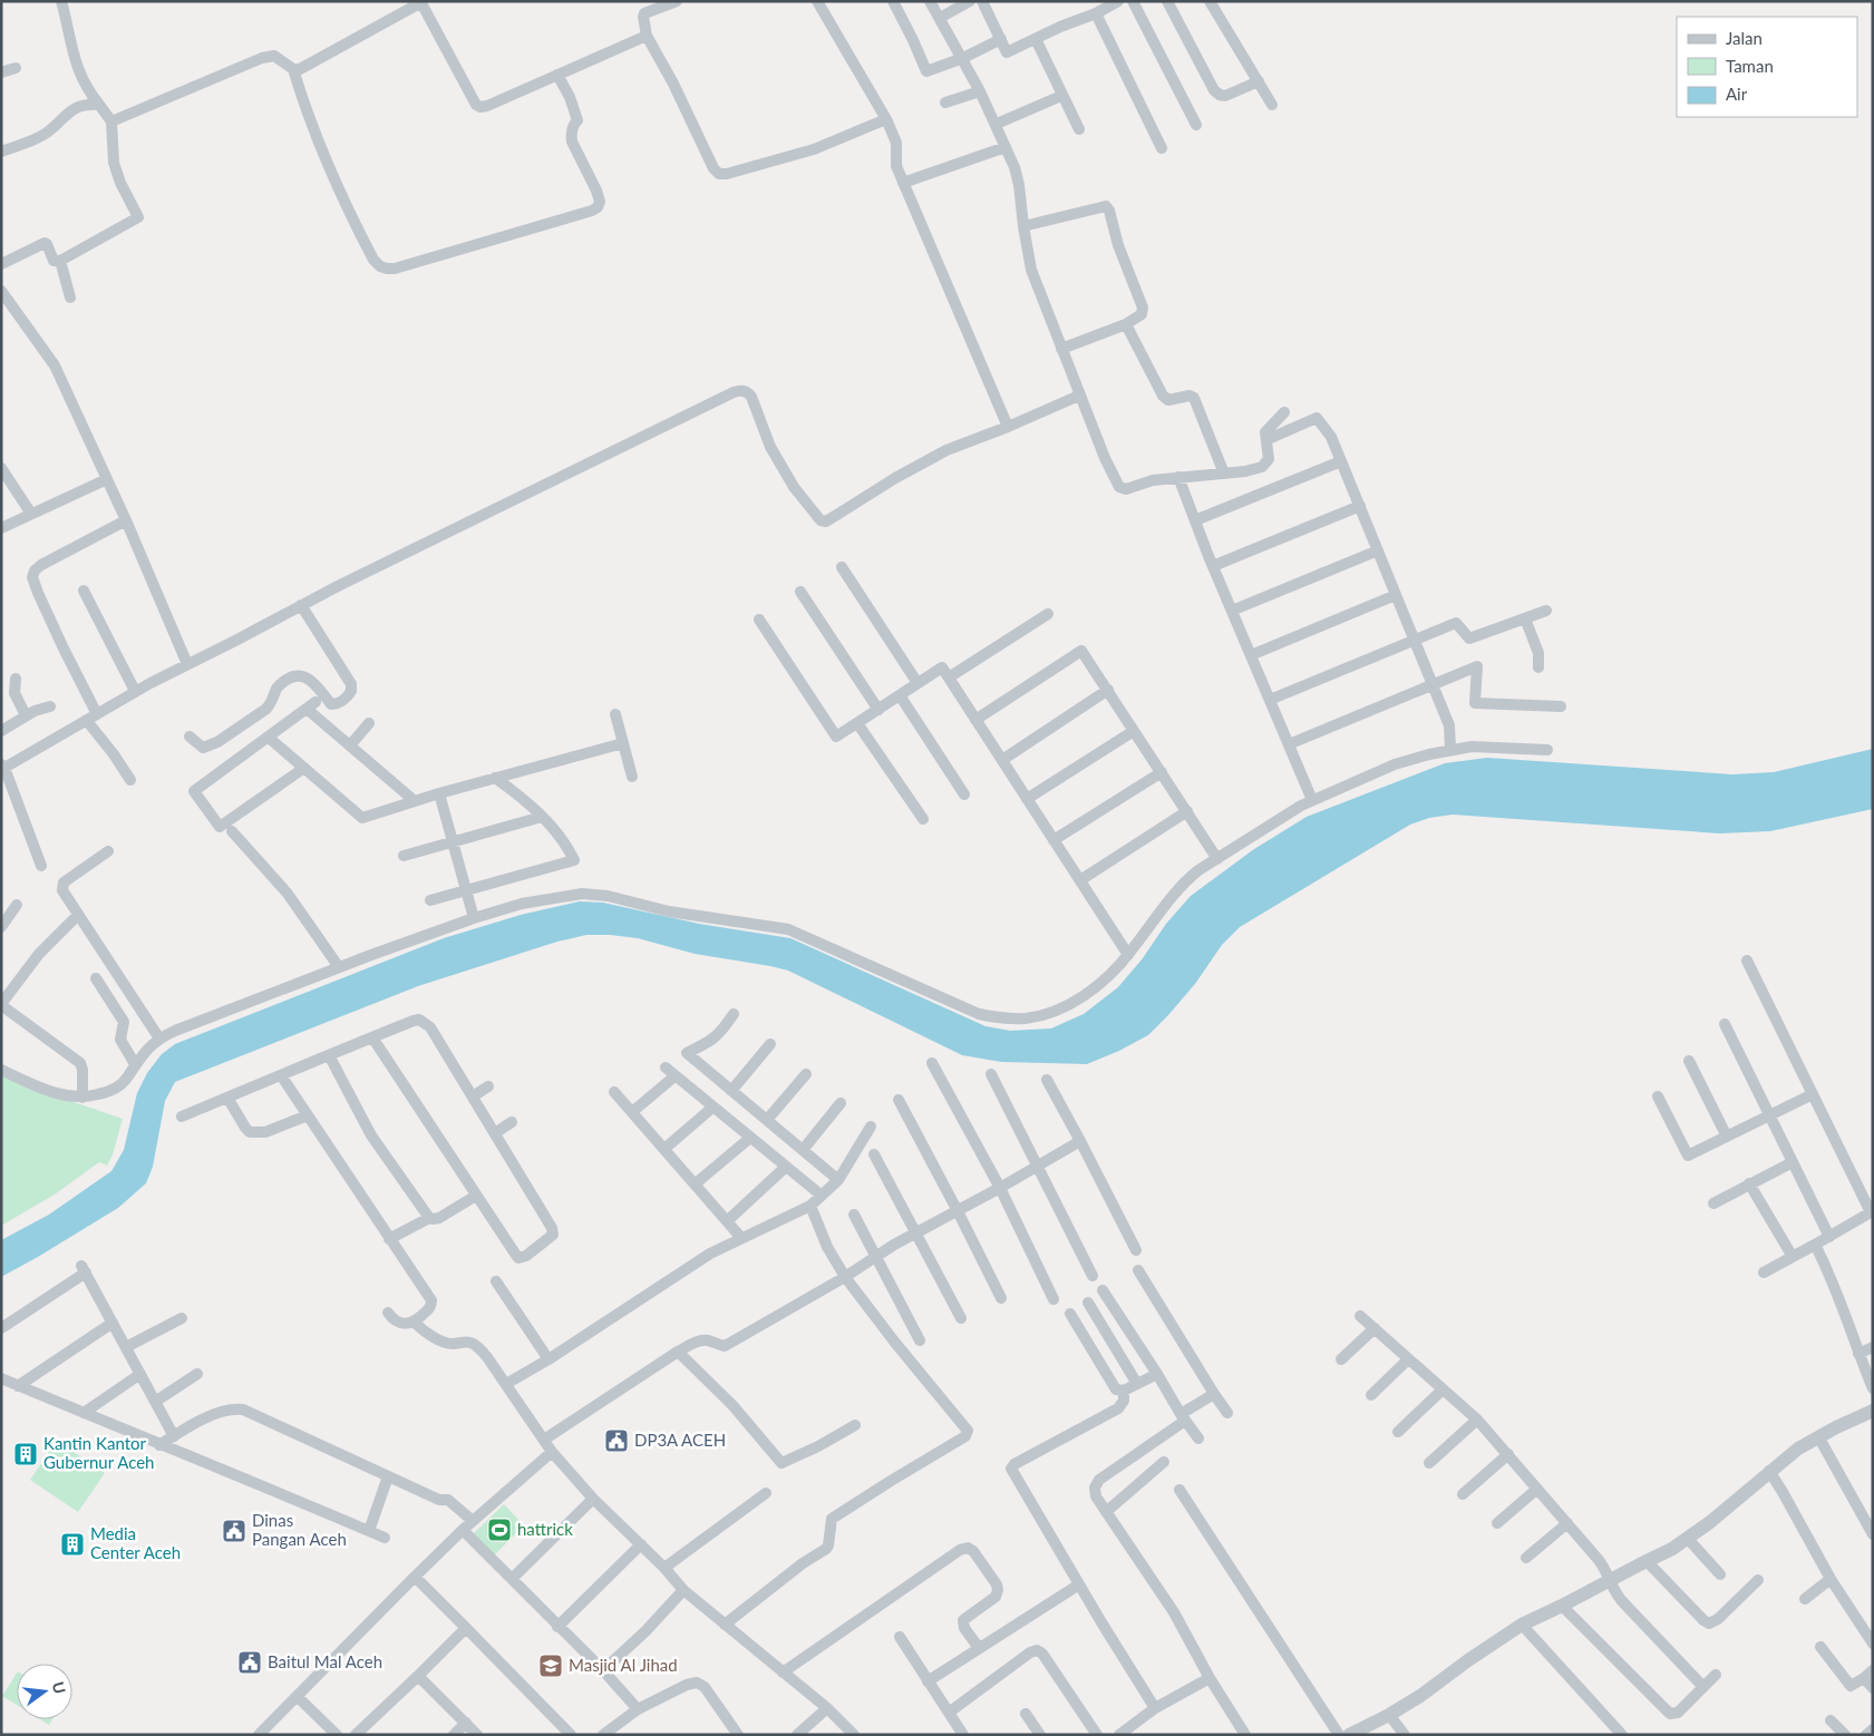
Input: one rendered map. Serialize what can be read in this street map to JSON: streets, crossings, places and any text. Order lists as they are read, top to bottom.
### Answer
{
  "places": {
    "public building": ["DP3A ACEH", "Dinas Pangan Aceh", "Baitul Mal Aceh"],
    "building": ["Kantin Kantor Gubernur Aceh", "Media Center Aceh"],
    "sports": ["hattrick"],
    "school or university": ["Masjid Al Jihad"]
  },
  "legend": ["Jalan", "Taman", "Air"],
  "north": "right"
}
